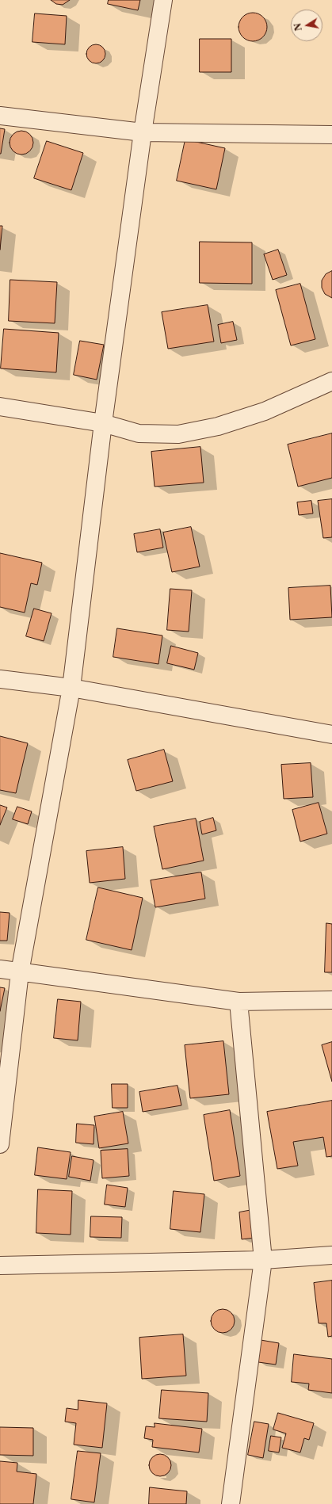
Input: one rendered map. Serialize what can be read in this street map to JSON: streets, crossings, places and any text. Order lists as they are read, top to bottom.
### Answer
{
  "north": "left"
}
